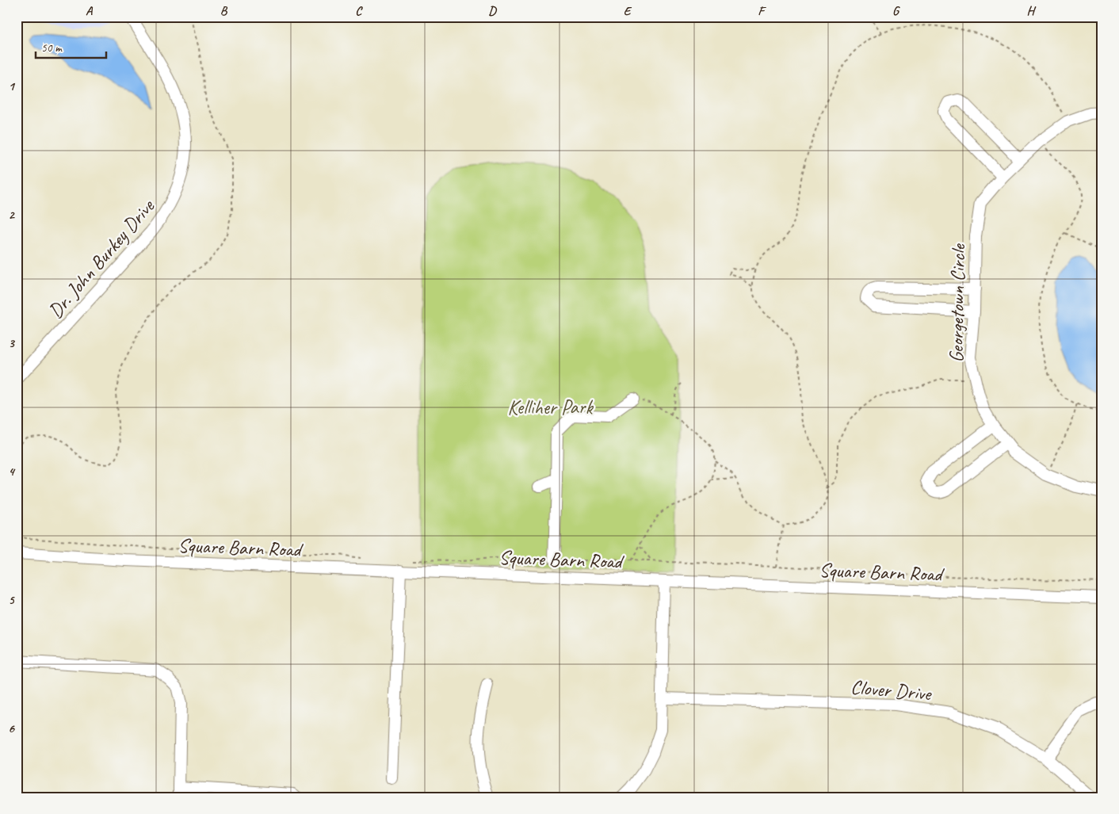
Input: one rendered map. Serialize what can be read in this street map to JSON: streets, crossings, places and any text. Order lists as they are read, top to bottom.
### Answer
{
  "streets": {
    "street": [
      "Dr. John Burkey Drive",
      "Georgetown Circle",
      "Square Barn Road",
      "Clover Drive"
    ]
  },
  "parks": ["Kelliher Park"],
  "scale_bar": "50 m",
  "grid": {
    "columns": [
      "A",
      "B",
      "C",
      "D",
      "E",
      "F",
      "G",
      "H"
    ],
    "rows": [
      "1",
      "2",
      "3",
      "4",
      "5",
      "6"
    ]
  }
}
